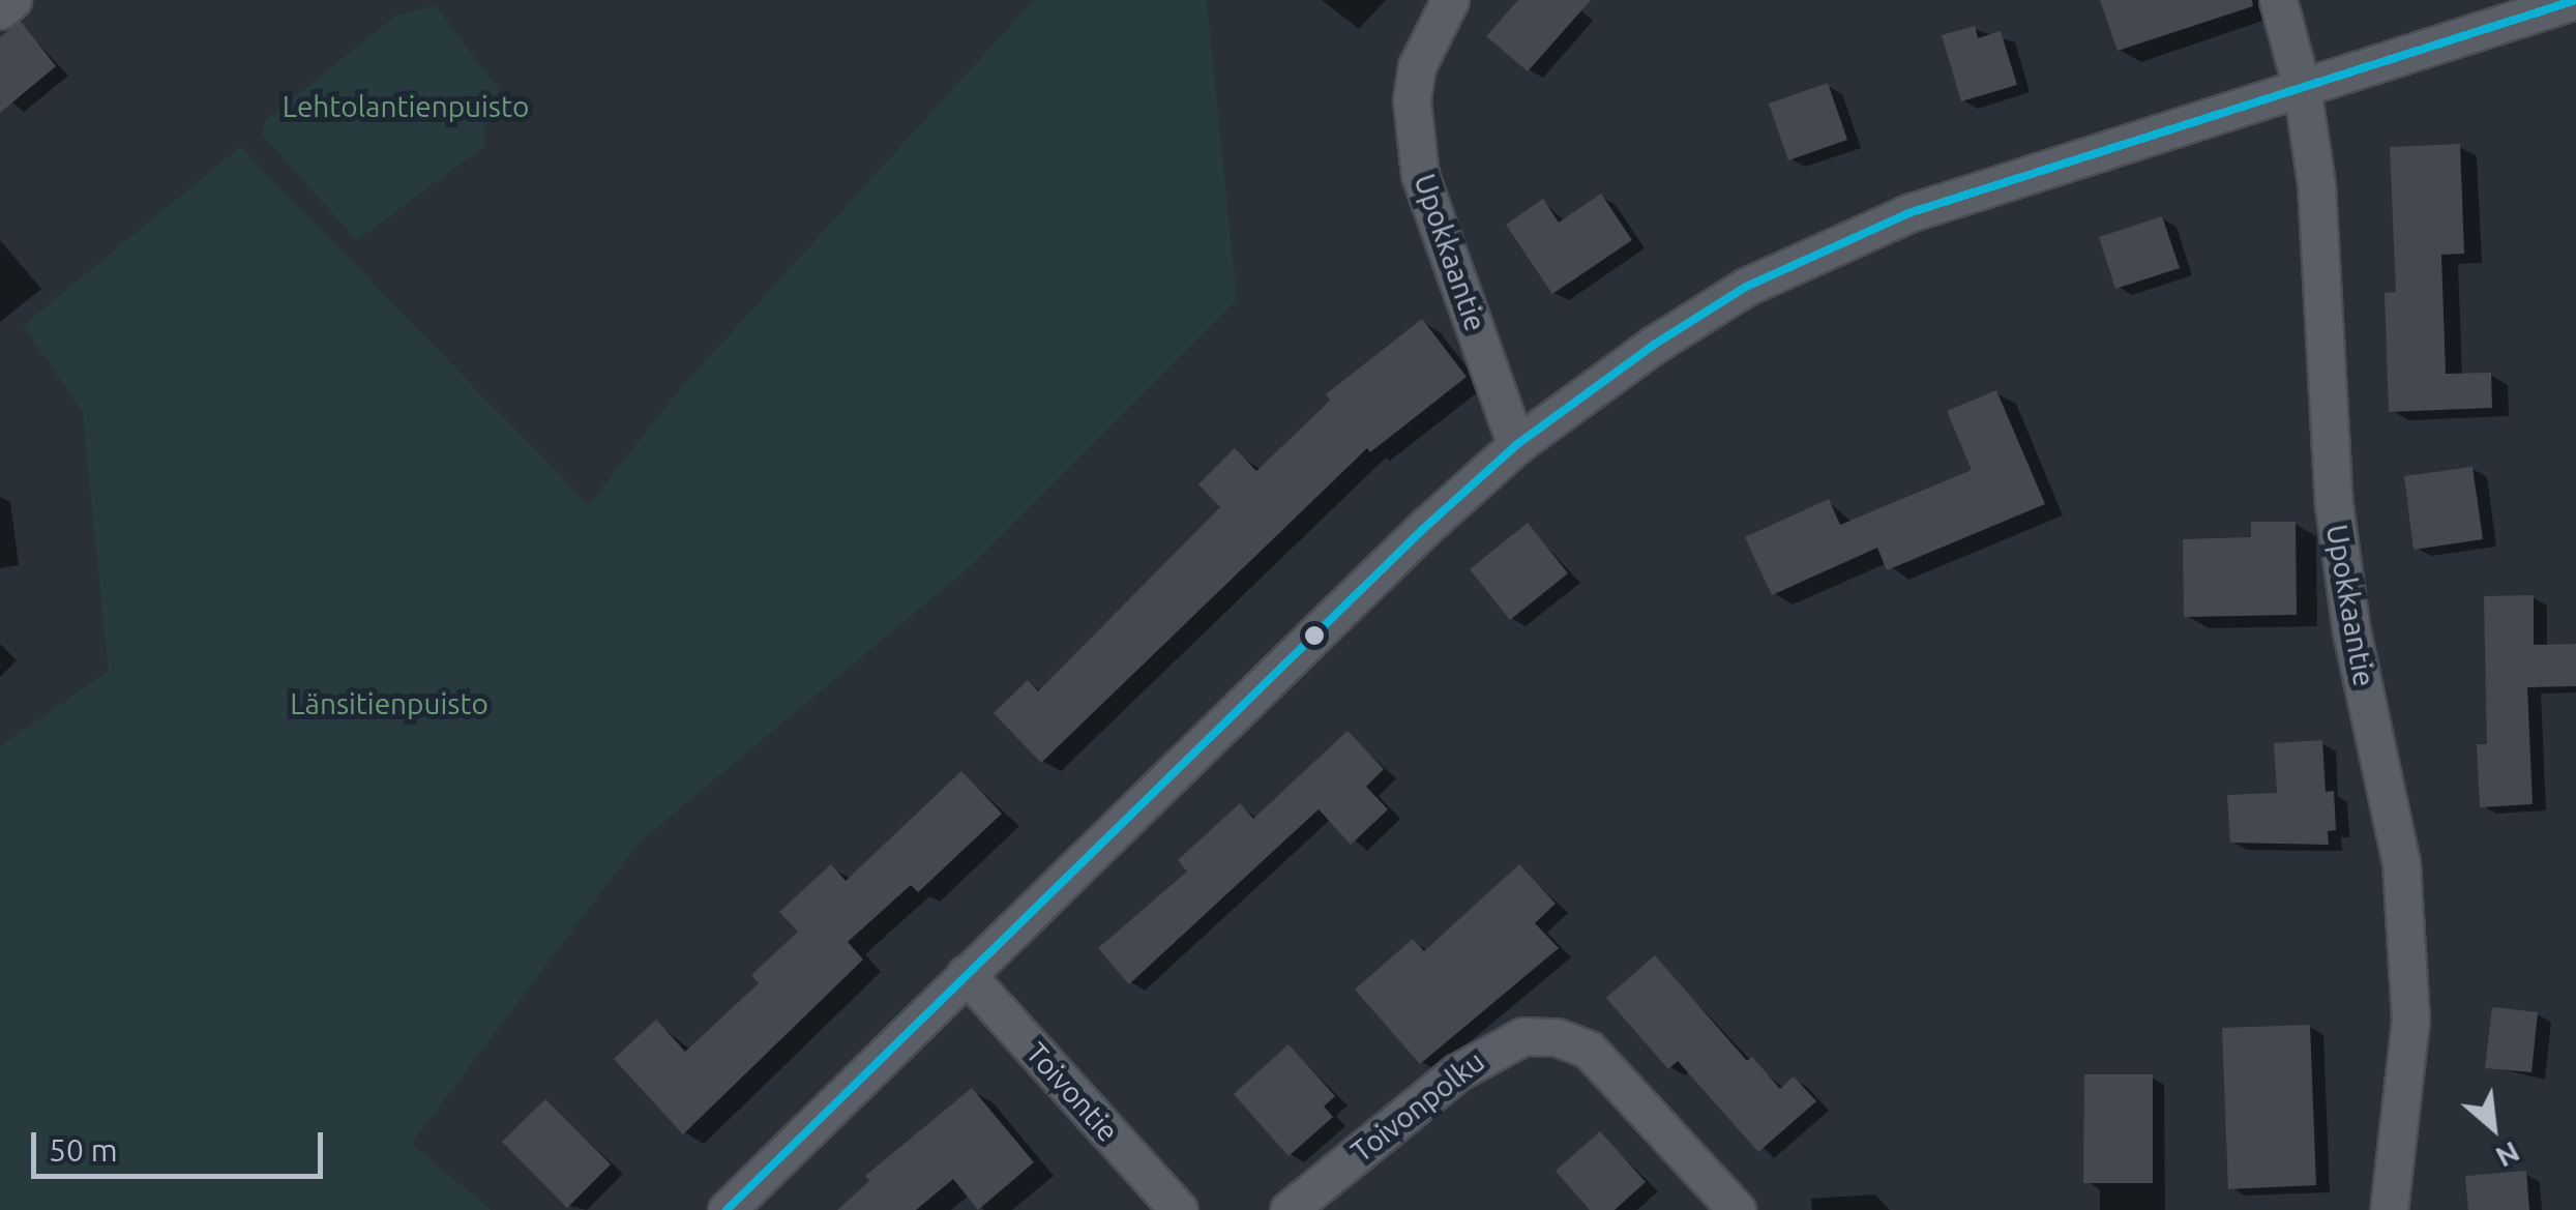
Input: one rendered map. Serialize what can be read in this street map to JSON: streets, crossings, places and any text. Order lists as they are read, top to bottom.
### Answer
{
  "streets": {
    "street": ["Upokkaantie", "Toivontie", "Toivonpolku"]
  },
  "parks": ["Lehtolantienpuisto", "Länsitienpuisto"],
  "scale_bar": "50 m",
  "north": "bottom right"
}
